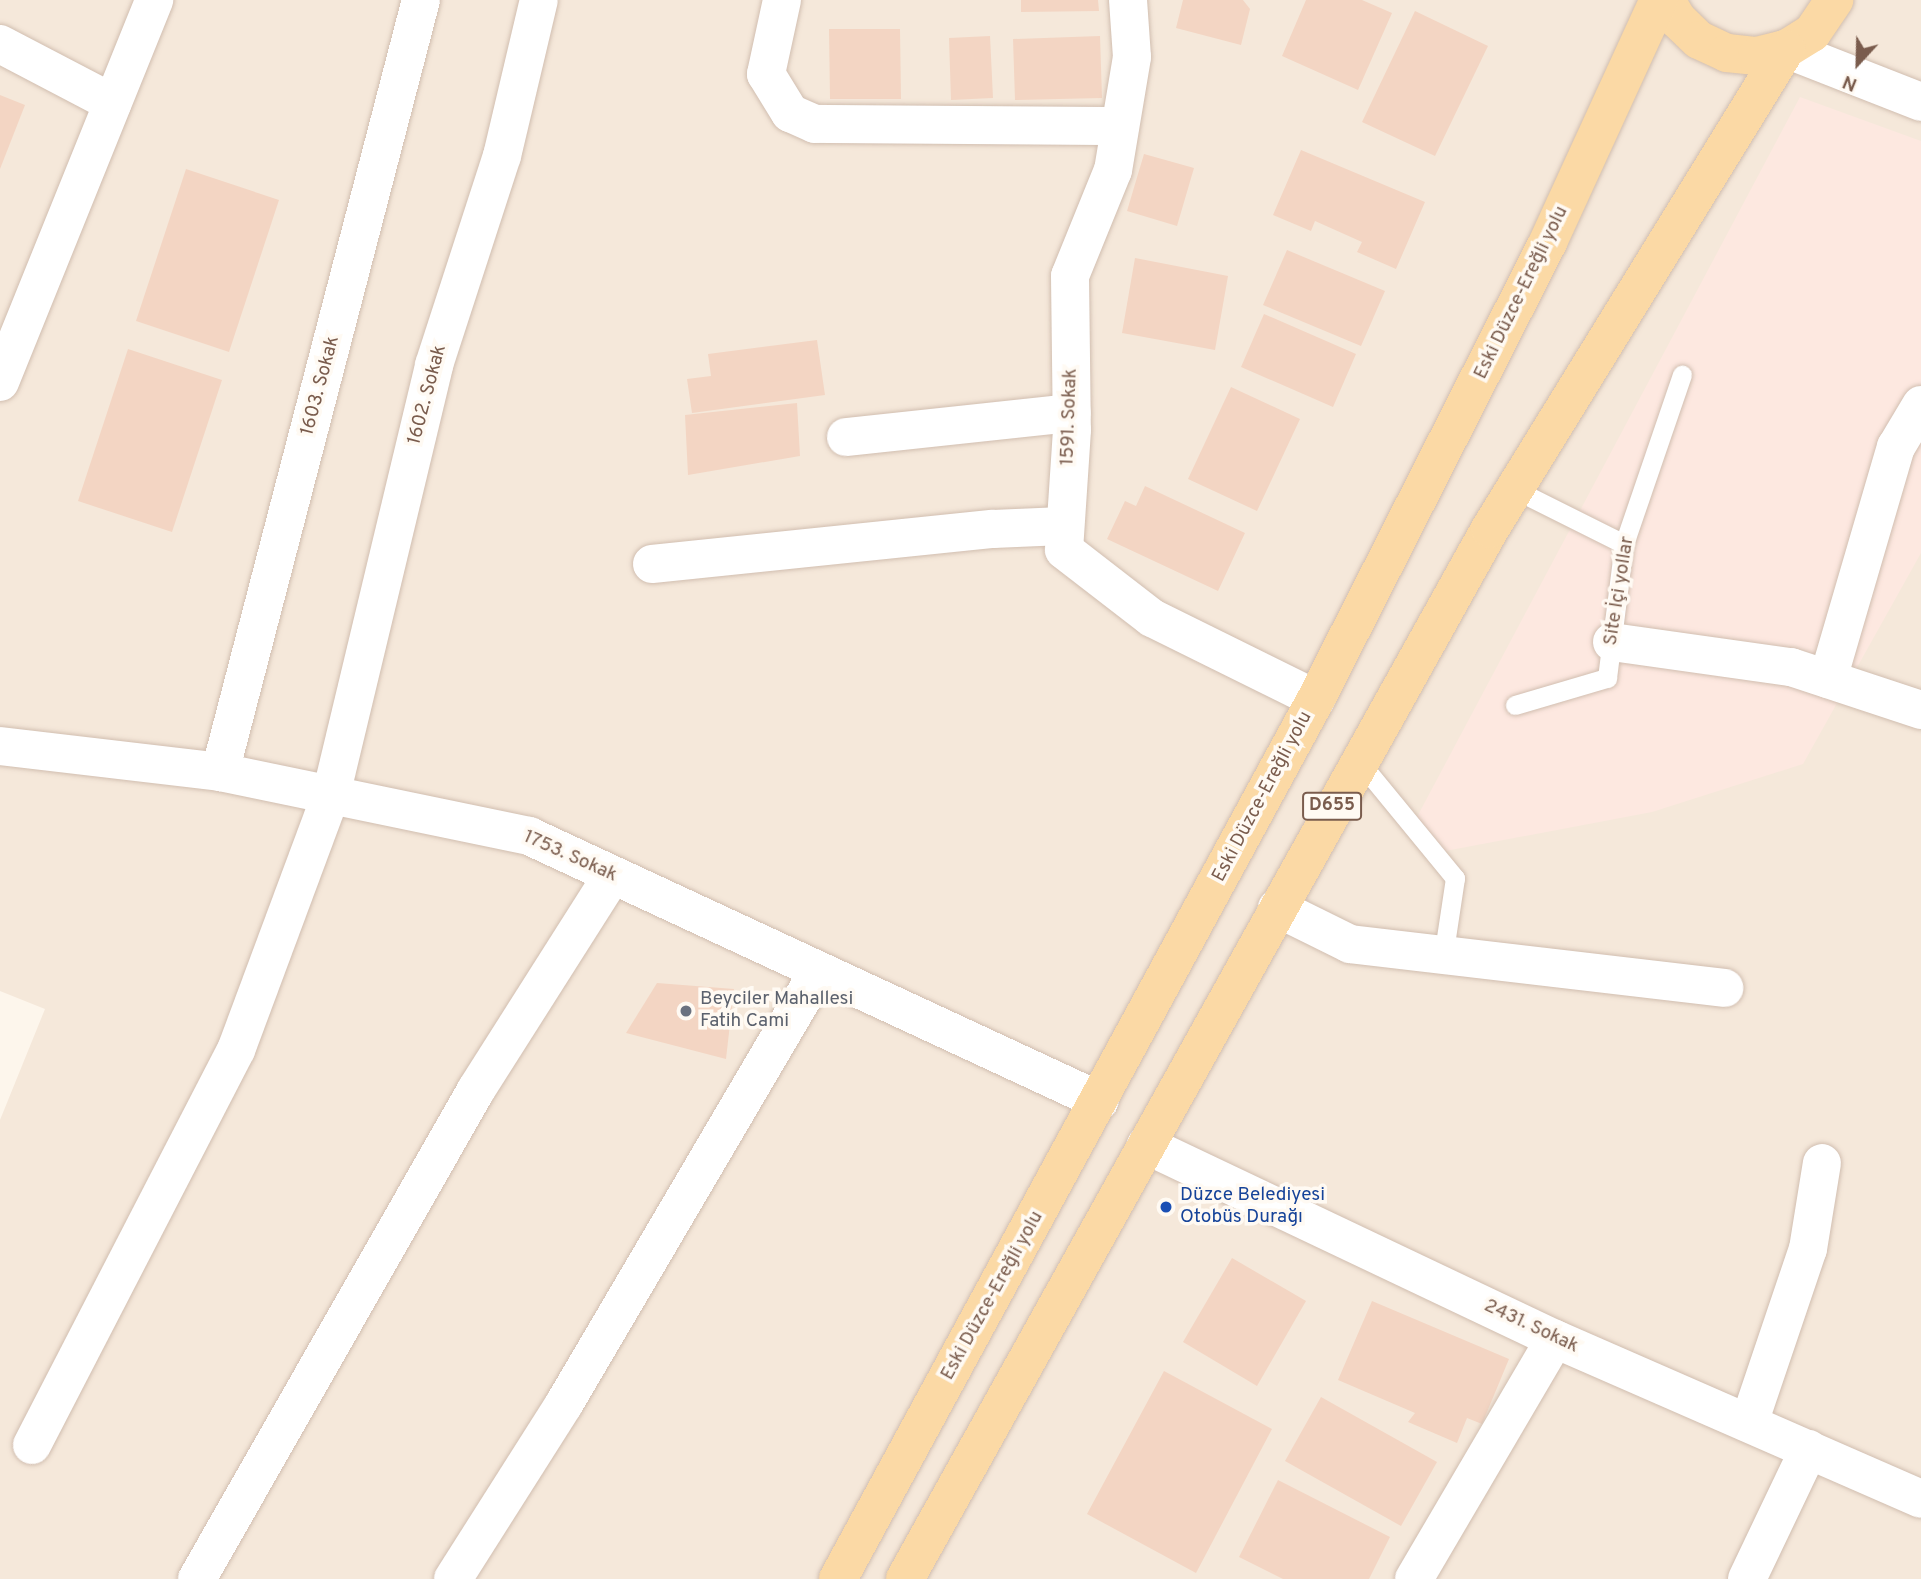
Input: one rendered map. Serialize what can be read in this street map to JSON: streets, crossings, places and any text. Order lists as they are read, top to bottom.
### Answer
{
  "streets": {
    "main road": ["Eski Düzce-Ereğli yolu", "D655"],
    "street": [
      "1603. Sokak",
      "1602. Sokak",
      "1591. Sokak",
      "1753. Sokak",
      "2431. Sokak"
    ],
    "lane": ["Site İçi yollar"]
  },
  "crossings": [
    ["Eski Düzce-Ereğli yolu", "1591. Sokak"],
    ["Eski Düzce-Ereğli yolu", "1753. Sokak"],
    ["1603. Sokak", "1753. Sokak"],
    ["1602. Sokak", "1753. Sokak"],
    ["D655", "2431. Sokak"]
  ],
  "places": ["Beyciler Mahallesi Fatih Cami", "Düzce Belediyesi Otobüs Durağı"],
  "north": "bottom"
}
